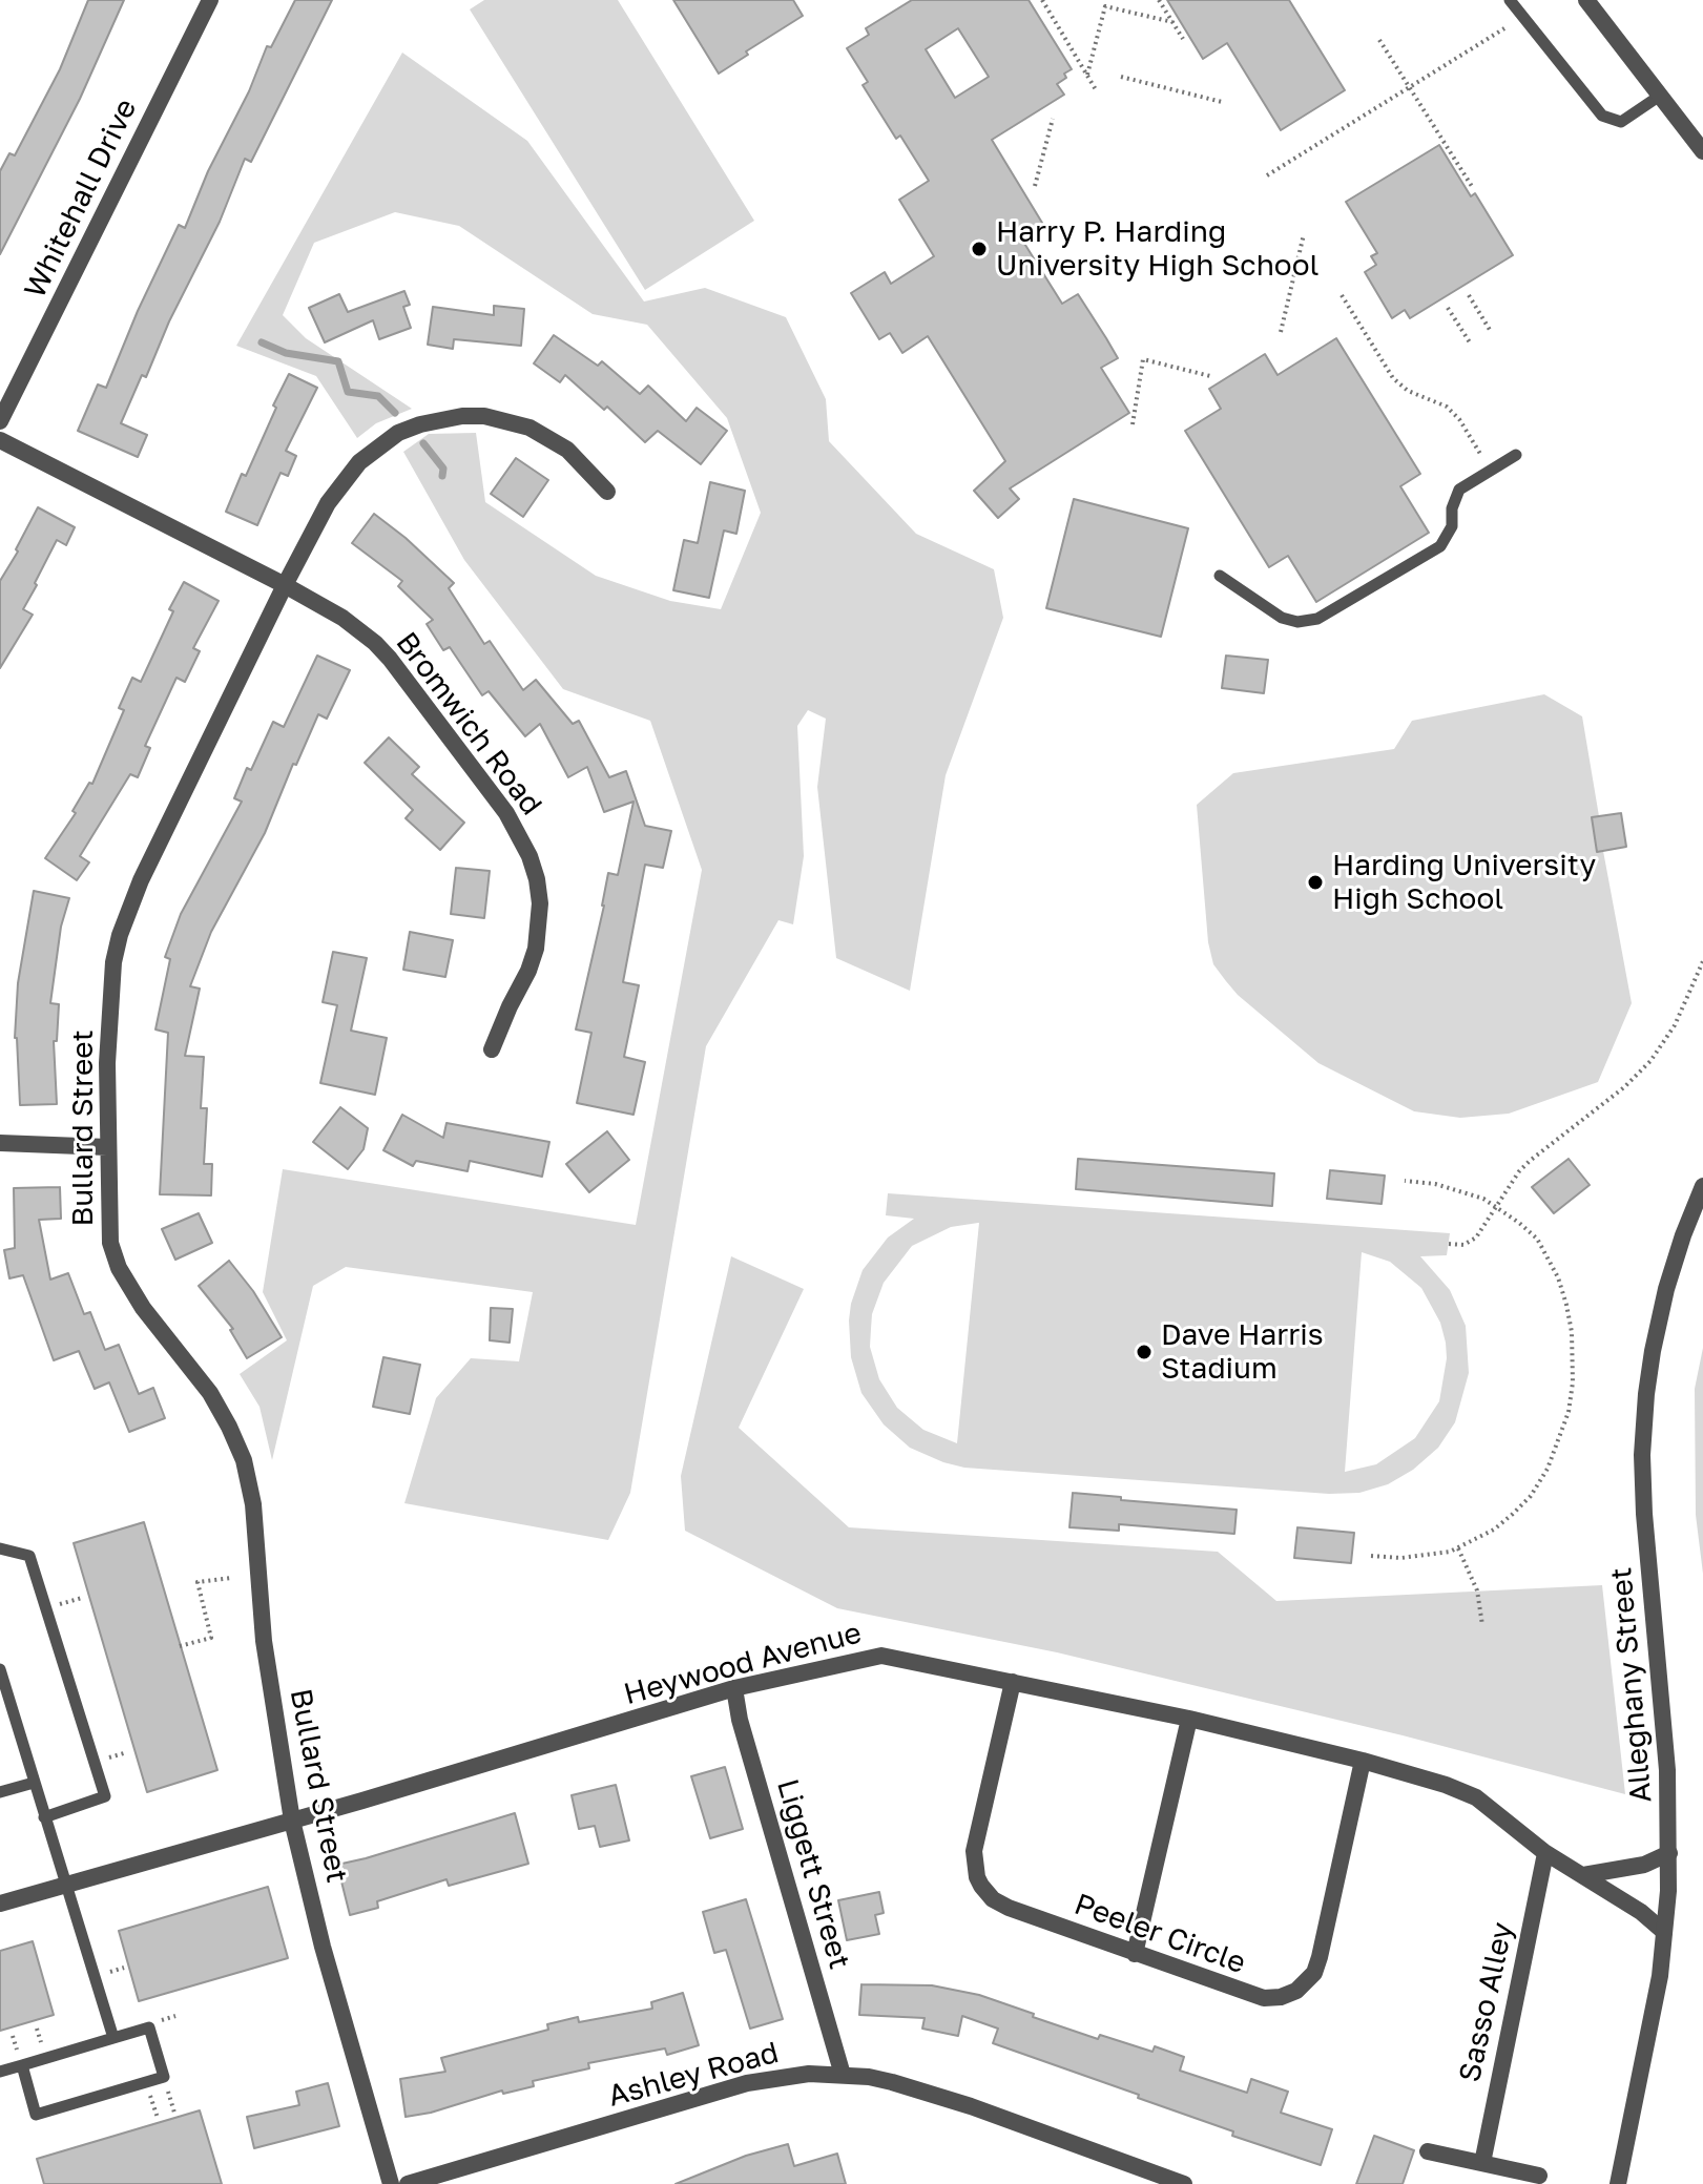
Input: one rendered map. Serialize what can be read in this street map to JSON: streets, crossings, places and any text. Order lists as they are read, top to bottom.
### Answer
{
  "streets": {
    "street": [
      "Whitehall Drive",
      "Bromwich Road",
      "Bullard Street",
      "Heywood Avenue",
      "Alleghany Street",
      "Liggett Street",
      "Peeler Circle",
      "Sasso Alley",
      "Ashley Road"
    ]
  },
  "crossings": [
    ["Bromwich Road", "Bullard Street"],
    ["Bullard Street", "Heywood Avenue"],
    ["Heywood Avenue", "Alleghany Street"],
    ["Heywood Avenue", "Liggett Street"],
    ["Heywood Avenue", "Peeler Circle"],
    ["Heywood Avenue", "Sasso Alley"],
    ["Liggett Street", "Ashley Road"]
  ],
  "places": ["Harry P. Harding University High School", "Harding University High School", "Dave Harris Stadium"]
}
